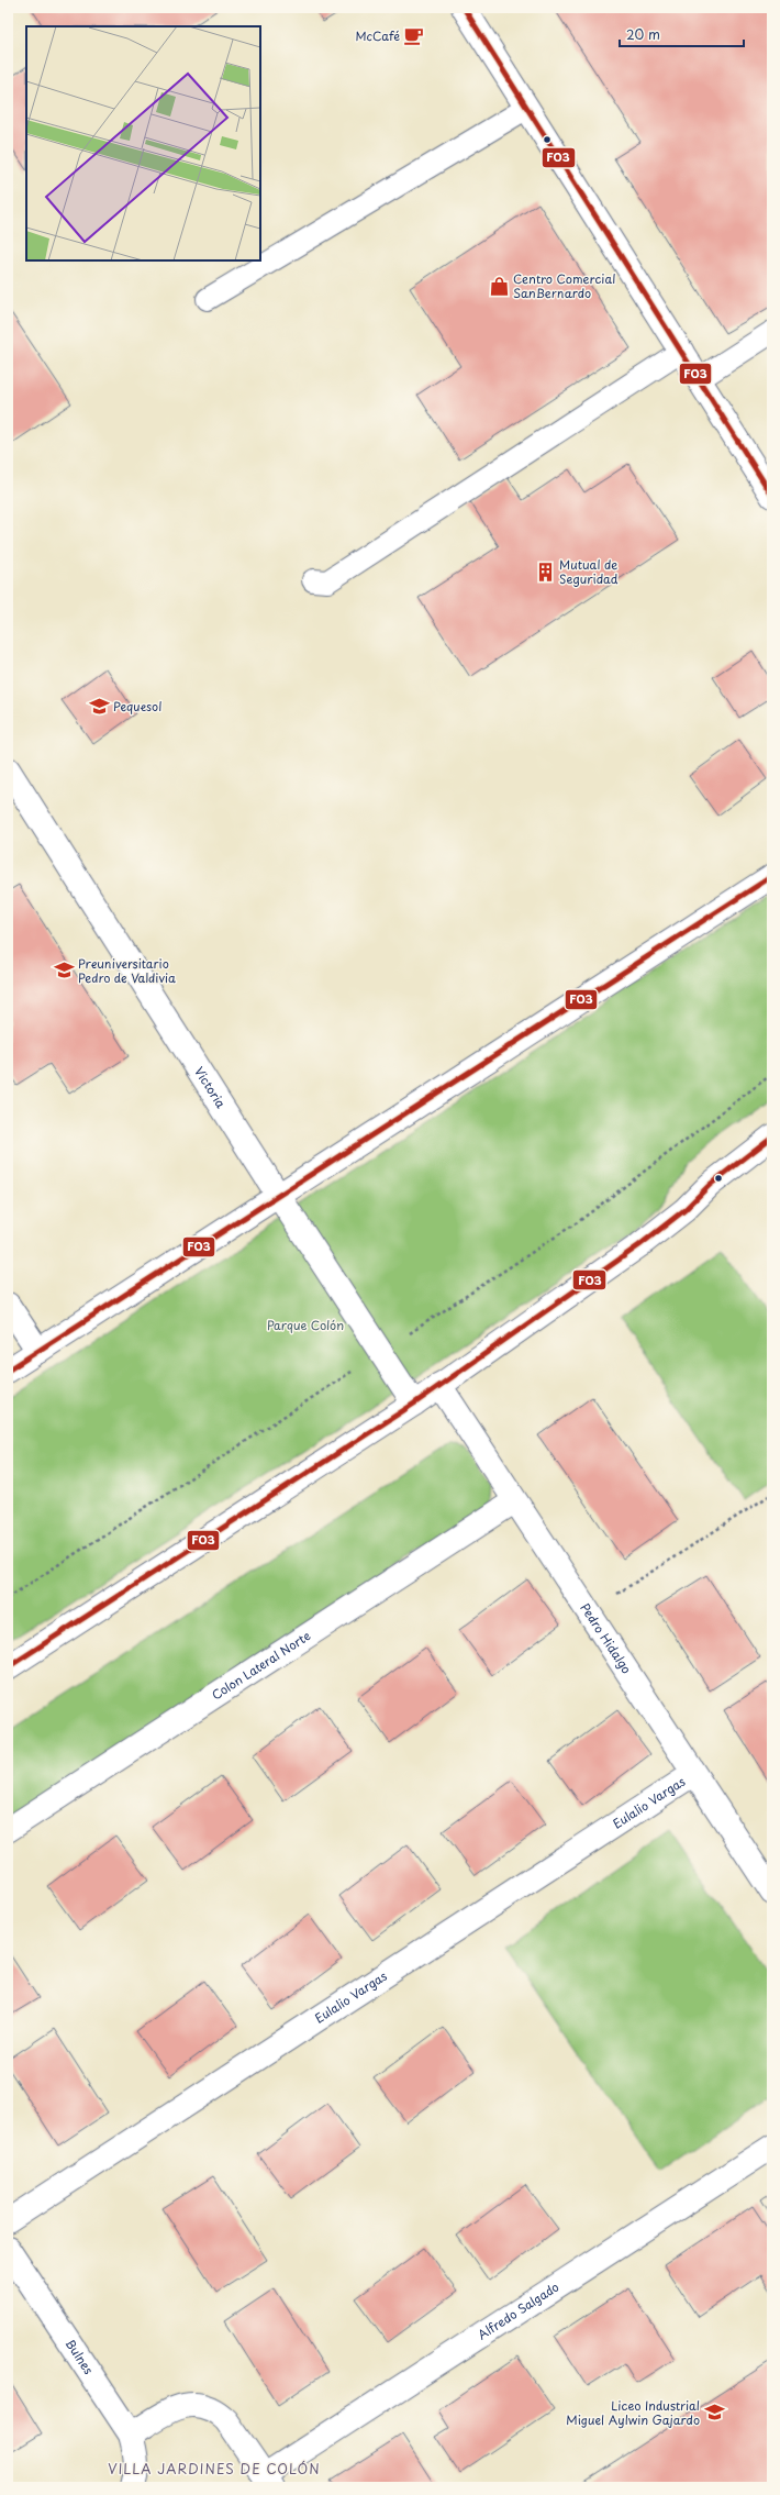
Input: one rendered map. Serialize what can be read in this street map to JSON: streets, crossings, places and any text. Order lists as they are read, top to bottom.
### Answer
{
  "streets": {
    "street": [
      "Victoria",
      "Pedro Hidalgo",
      "Colon Lateral Norte",
      "Eulalio Vargas",
      "Alfredo Salgado",
      "Bulnes"
    ]
  },
  "crossings": [
    ["Pedro Hidalgo", "Colon Lateral Norte"],
    ["Pedro Hidalgo", "Eulalio Vargas"]
  ],
  "districts": ["VILLA JARDINES DE COLÓN"],
  "parks": ["Parque Colón"],
  "places": {
    "cafe": ["McCafé"],
    "shop": ["Centro Comercial SanBernardo"],
    "building": ["Mutual de Seguridad"],
    "school or university": ["Pequesol", "Preuniversitario Pedro de Valdivia", "Liceo Industrial Miguel Aylwin Gajardo"]
  },
  "lines": ["transit line F03"],
  "scale_bar": "20 m"
}
